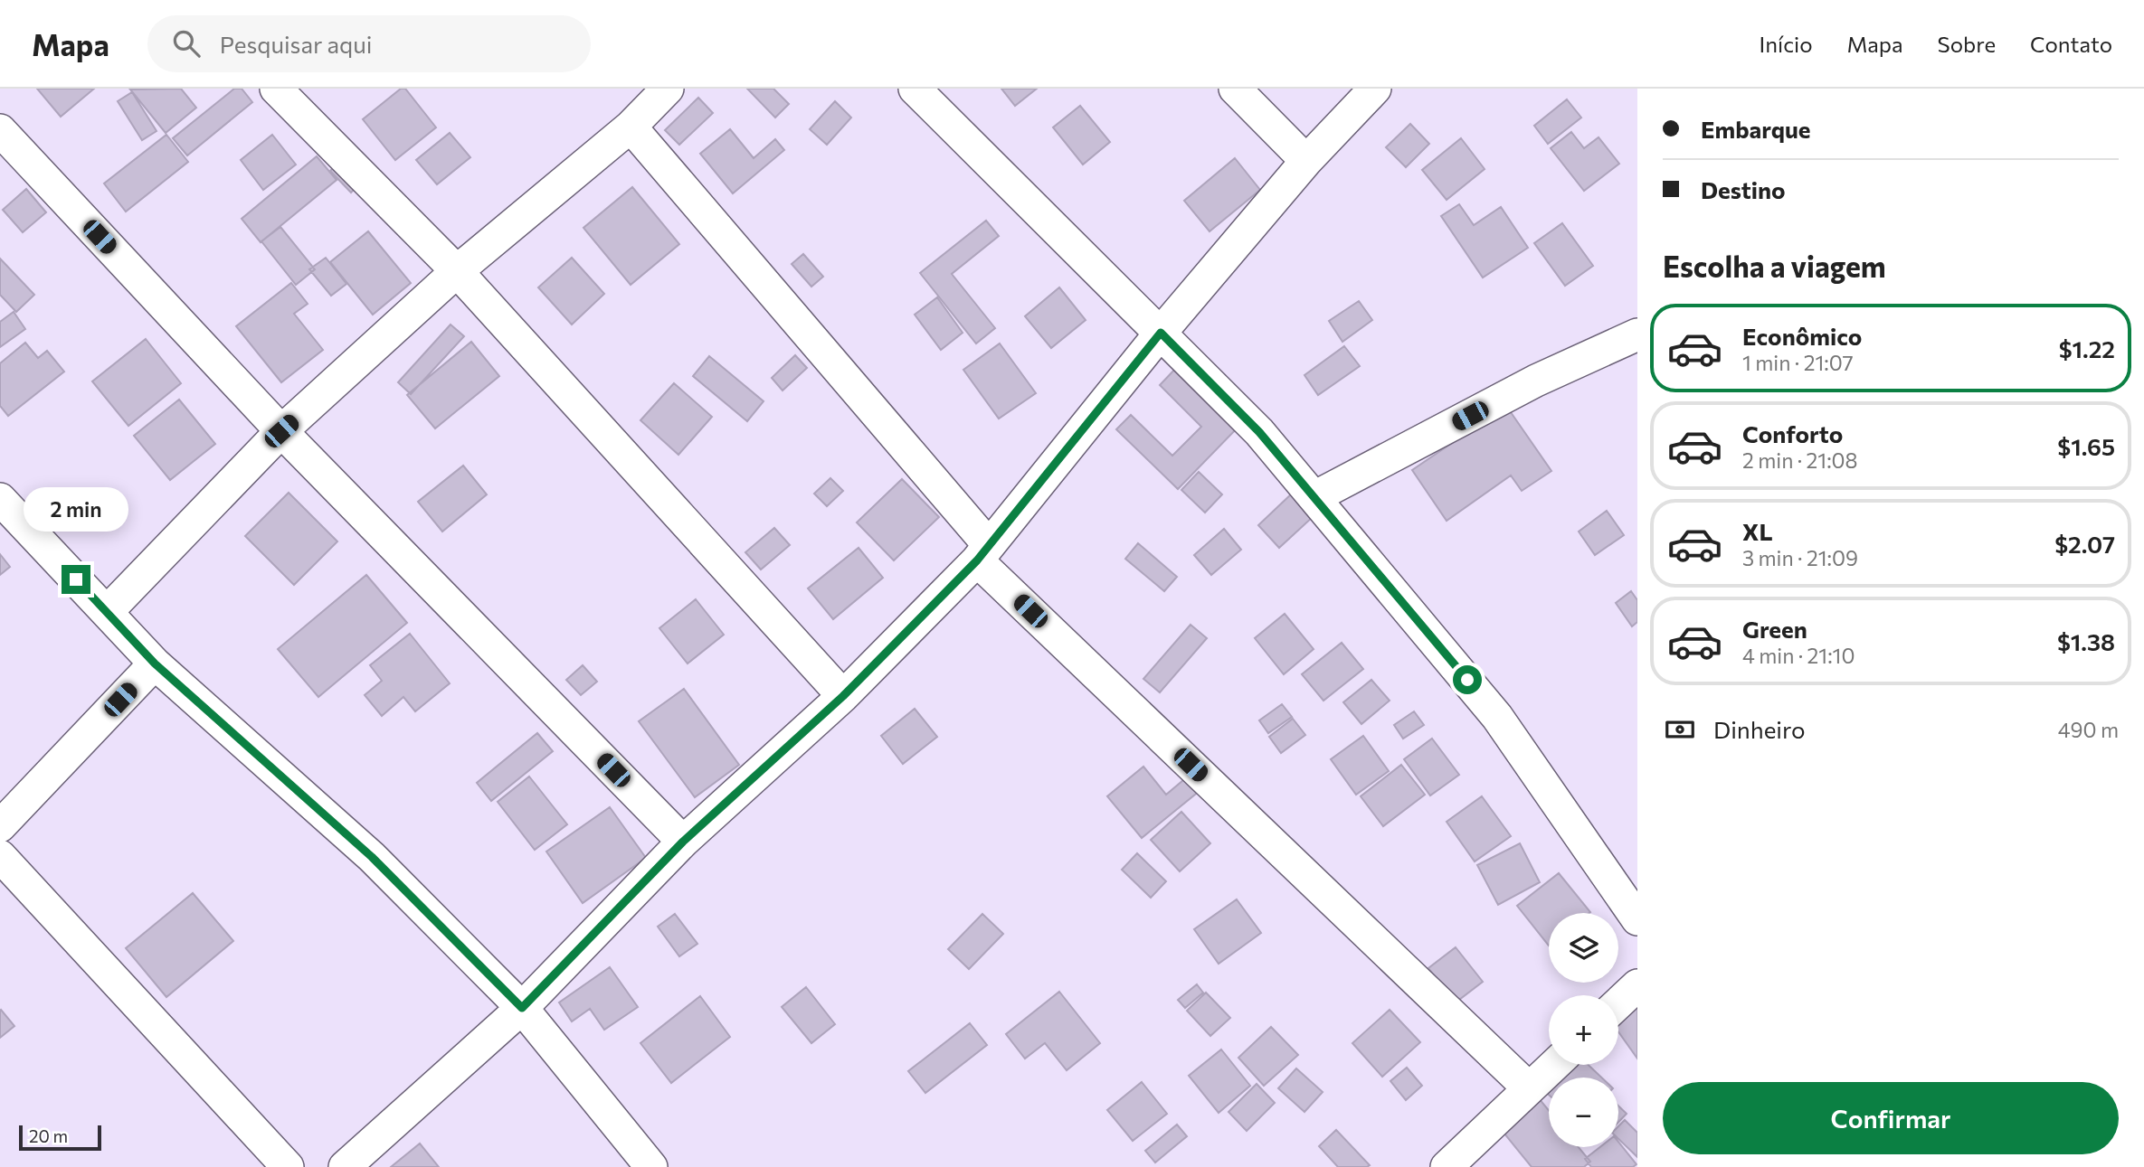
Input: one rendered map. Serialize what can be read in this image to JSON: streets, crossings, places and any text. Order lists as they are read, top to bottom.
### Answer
{
  "scale_bar": "20 m",
  "page": {
    "header": "Mapa",
    "search": "Pesquisar aqui",
    "nav": [
      "Início",
      "Mapa",
      "Sobre",
      "Contato"
    ],
    "banner": ["Embarque", "Destino"],
    "heading": "Escolha a viagem",
    "list": [
      {
        "name": "Econômico",
        "note": "1 min · 21:07",
        "value": "$1.22"
      },
      {
        "name": "Conforto",
        "note": "2 min · 21:08",
        "value": "$1.65"
      },
      {
        "name": "XL",
        "note": "3 min · 21:09",
        "value": "$2.07"
      },
      {
        "name": "Green",
        "note": "4 min · 21:10",
        "value": "$1.38"
      }
    ],
    "bubble": "2 min",
    "pay": ["Dinheiro", "490 m"],
    "map_buttons": ["+", "−"],
    "buttons": "Confirmar",
    "scale": "20 m"
  }
}
